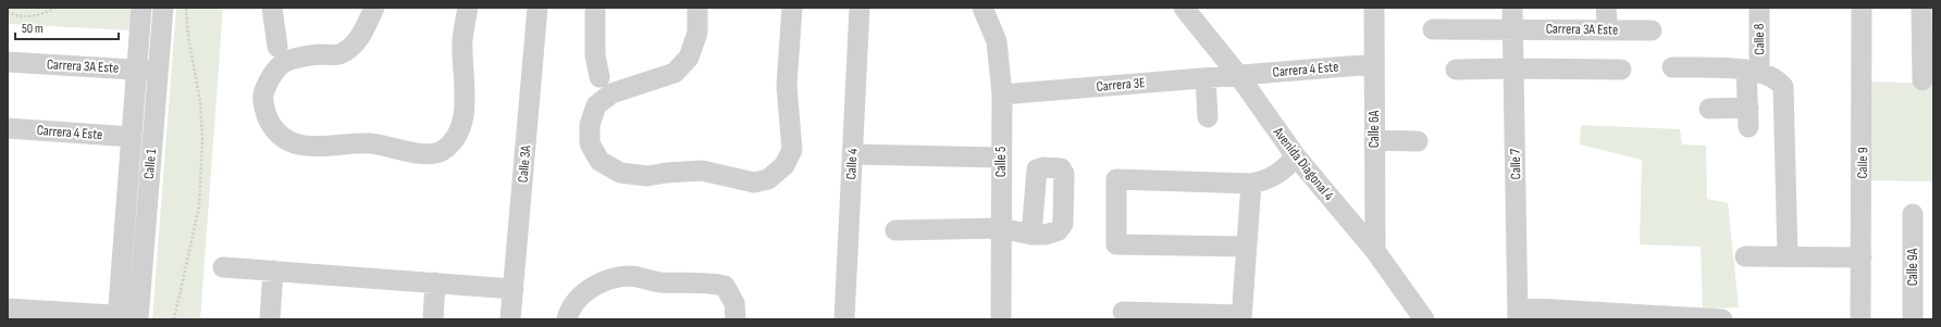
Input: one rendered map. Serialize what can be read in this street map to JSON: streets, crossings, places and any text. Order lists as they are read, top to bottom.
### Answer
{
  "streets": {
    "street": [
      "Carrera 3A Este",
      "Calle 8",
      "Carrera 4 Este",
      "Carrera 3E",
      "Calle 6A",
      "Calle 5",
      "Calle 9",
      "Calle 1",
      "Calle 3A",
      "Calle 4",
      "Avenida Diagonal 4",
      "Calle 7",
      "Calle 9A"
    ]
  },
  "crossings": [
    ["Carrera 3A Este", "Calle 1"],
    ["Carrera 3A Este", "Calle 7"],
    ["Carrera 4 Este", "Carrera 3E"],
    ["Carrera 4 Este", "Calle 6A"],
    ["Carrera 4 Este", "Calle 1"],
    ["Carrera 4 Este", "Avenida Diagonal 4"],
    ["Carrera 3E", "Calle 5"],
    ["Carrera 3E", "Avenida Diagonal 4"],
    ["Calle 6A", "Avenida Diagonal 4"]
  ],
  "scale_bar": "50 m"
}
